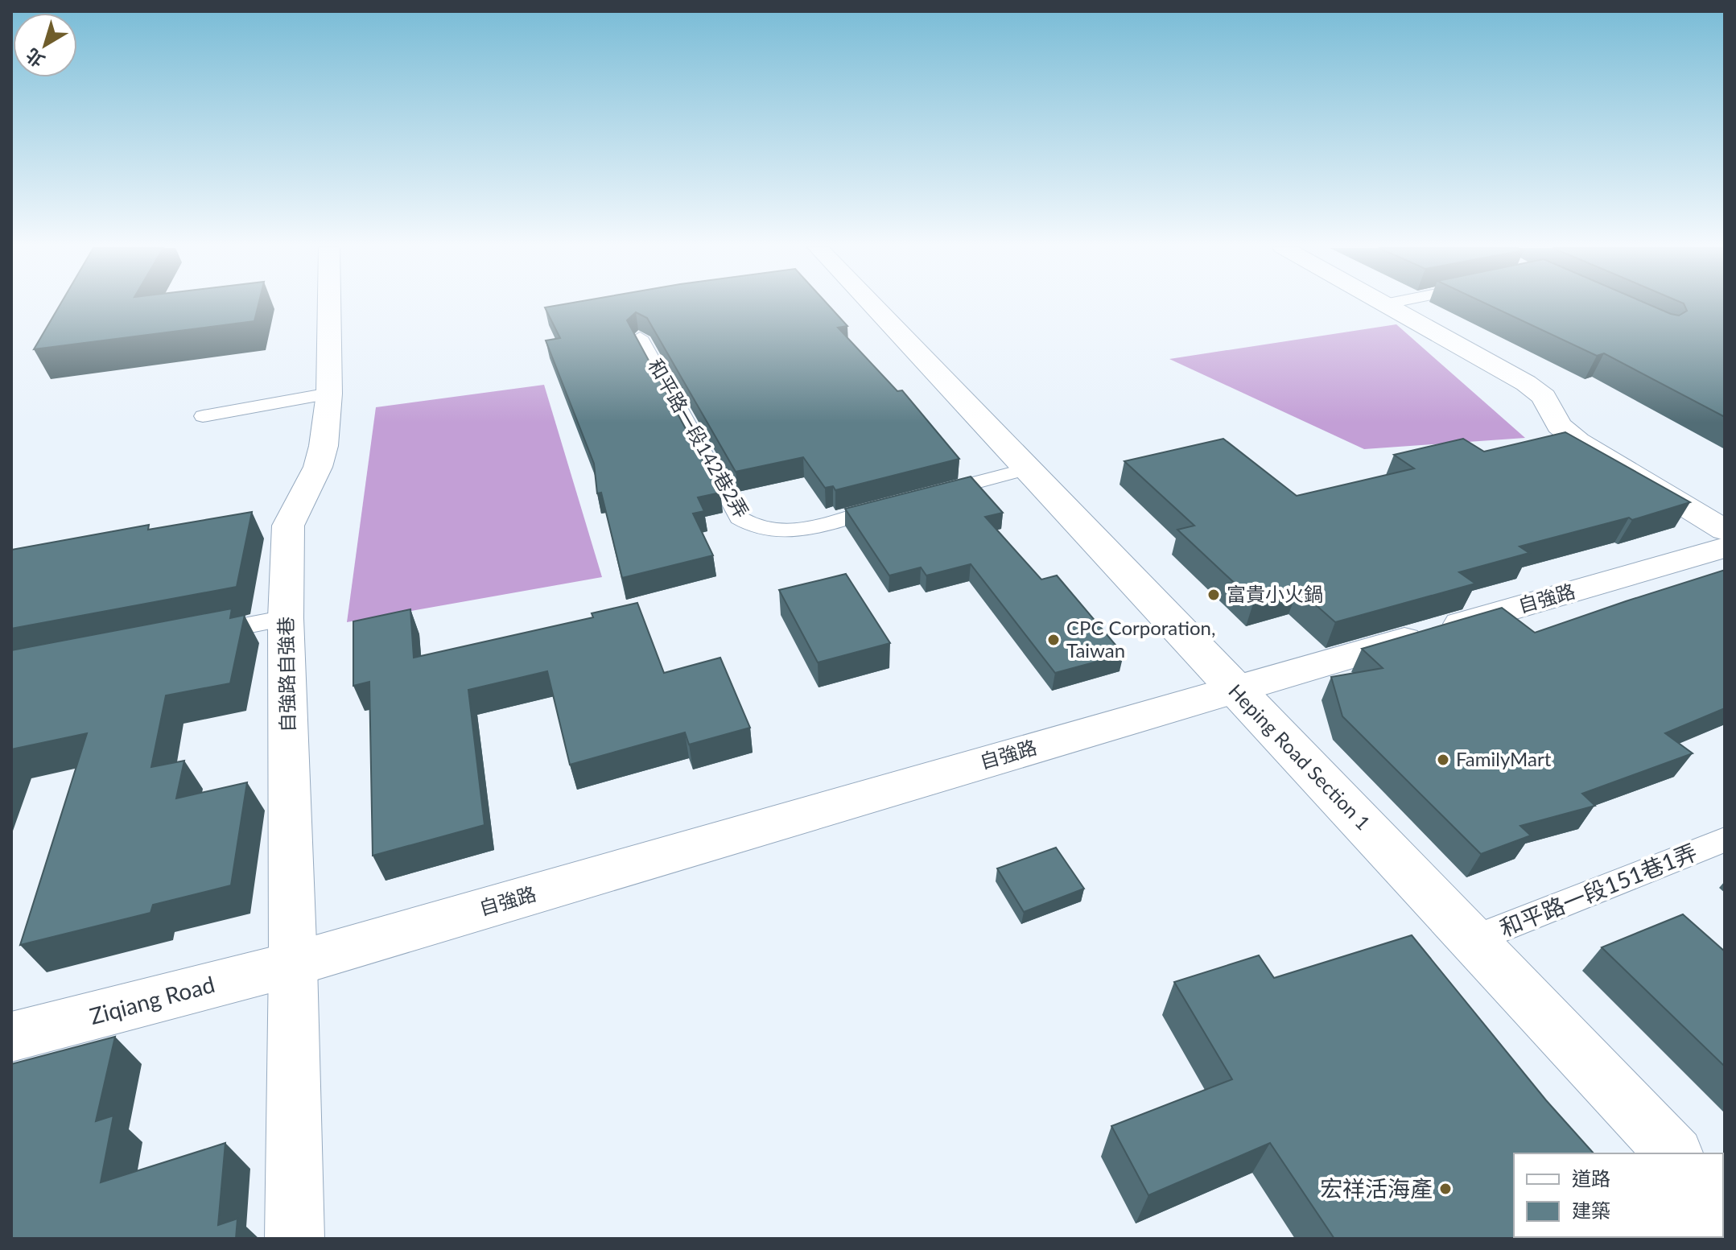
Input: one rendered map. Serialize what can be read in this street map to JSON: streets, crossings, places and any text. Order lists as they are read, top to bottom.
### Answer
{
  "streets": {
    "street": [
      "自強路",
      "自強路自強巷",
      "Heping Road Section 1",
      "Ziqiang Road"
    ],
    "lane": ["和平路一段142巷2弄", "和平路一段151巷1弄"]
  },
  "crossings": [
    ["自強路", "自強路自強巷"],
    ["自強路", "Heping Road Section 1"],
    ["自強路", "Ziqiang Road"],
    ["自強路自強巷", "Ziqiang Road"],
    ["Heping Road Section 1", "和平路一段151巷1弄"]
  ],
  "places": [
    "富貴小火鍋",
    "CPC Corporation, Taiwan",
    "FamilyMart",
    "宏祥活海產"
  ],
  "legend": ["道路", "建築"],
  "north": "bottom left"
}
